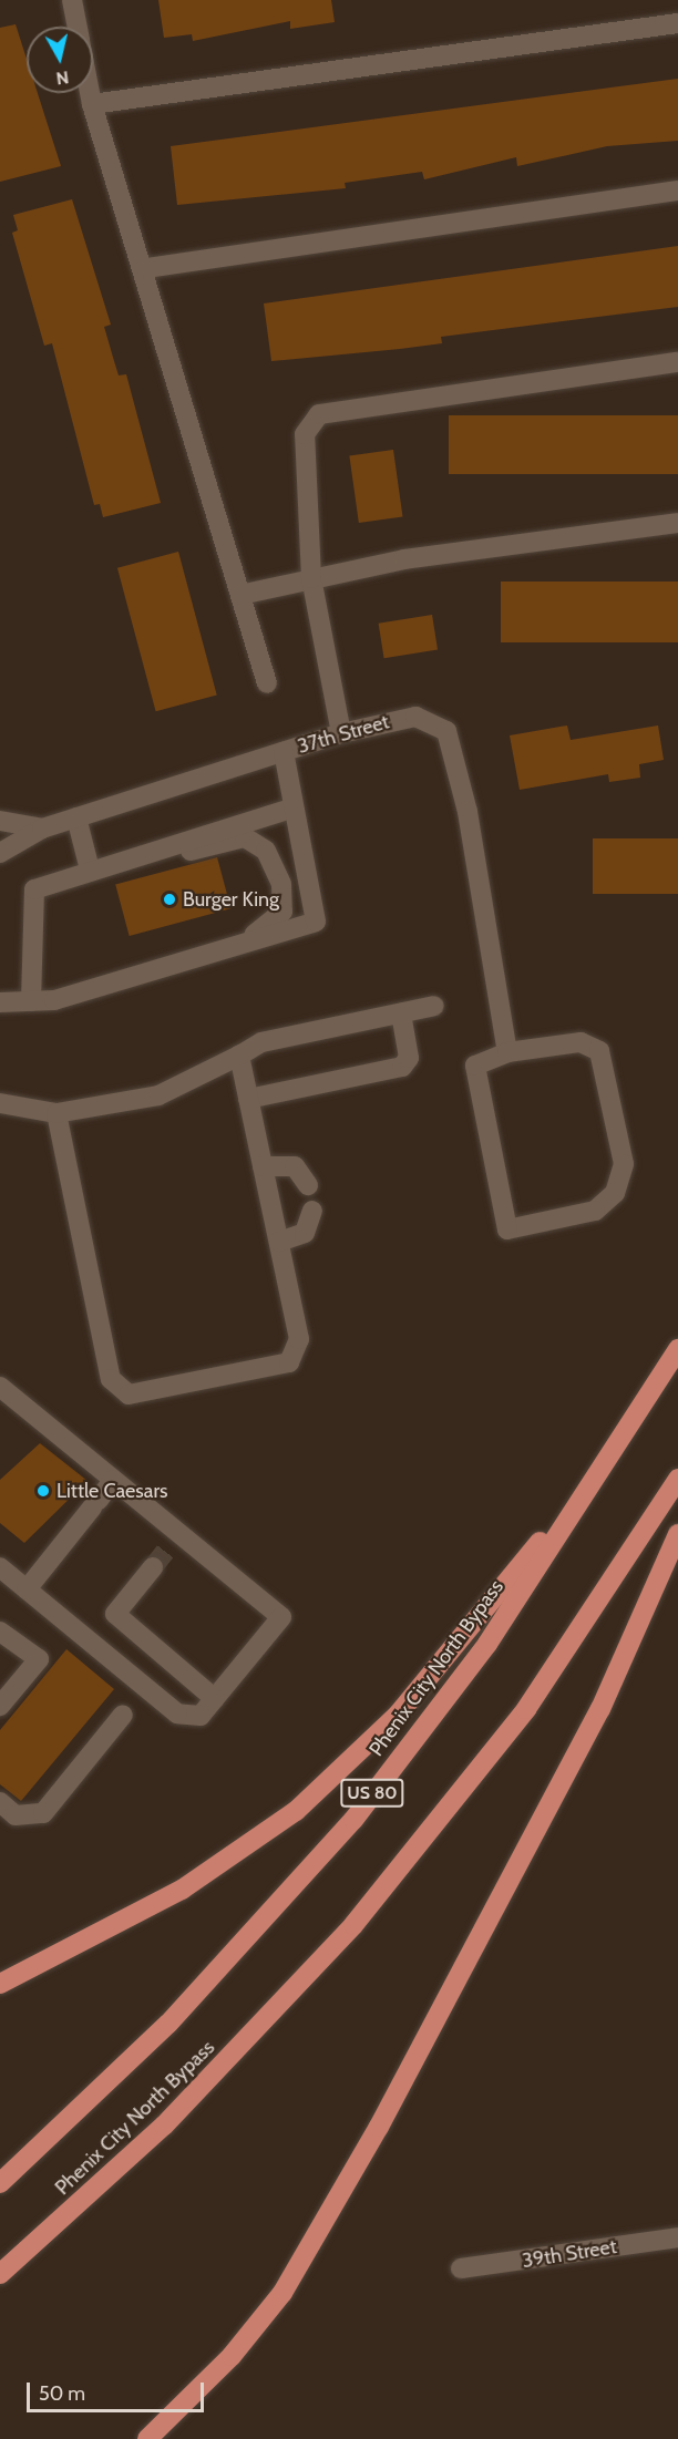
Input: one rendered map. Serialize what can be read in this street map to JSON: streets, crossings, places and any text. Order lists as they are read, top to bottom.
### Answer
{
  "streets": {
    "highway": ["Phenix City North Bypass", "US 80"],
    "street": ["37th Street", "39th Street"]
  },
  "places": ["Burger King", "Little Caesars"],
  "scale_bar": "50 m",
  "north": "bottom"
}
